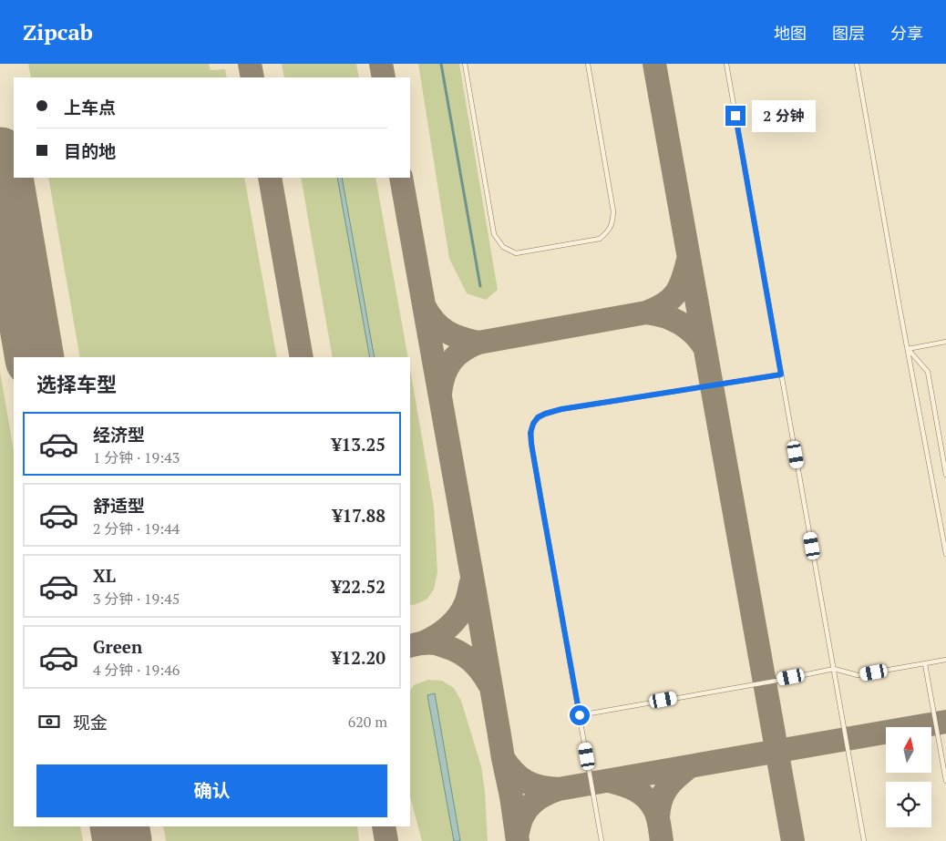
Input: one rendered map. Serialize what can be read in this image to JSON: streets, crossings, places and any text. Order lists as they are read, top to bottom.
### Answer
{
  "north": "top",
  "page": {
    "header": "Zipcab",
    "nav": ["地图", "图层", "分享"],
    "banner": ["上车点", "目的地"],
    "bubble": "2 分钟",
    "heading": "选择车型",
    "list": [
      {
        "name": "经济型",
        "note": "1 分钟 · 19:43",
        "value": "¥13.25"
      },
      {
        "name": "舒适型",
        "note": "2 分钟 · 19:44",
        "value": "¥17.88"
      },
      {
        "name": "XL",
        "note": "3 分钟 · 19:45",
        "value": "¥22.52"
      },
      {
        "name": "Green",
        "note": "4 分钟 · 19:46",
        "value": "¥12.20"
      }
    ],
    "pay": ["现金", "620 m"],
    "buttons": "确认"
  }
}
